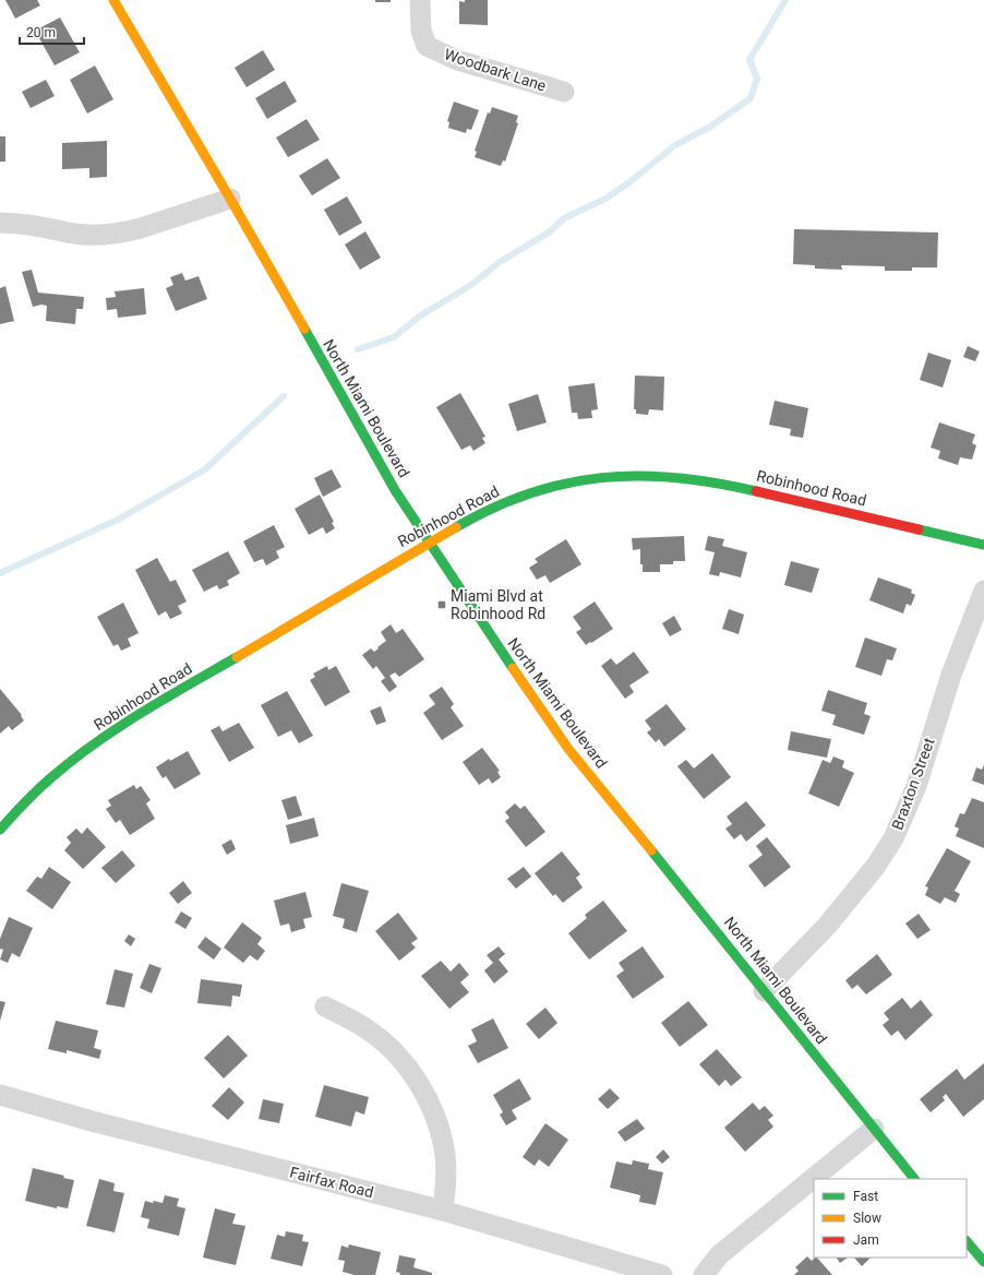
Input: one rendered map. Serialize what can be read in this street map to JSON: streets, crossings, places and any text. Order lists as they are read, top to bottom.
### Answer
{
  "streets": {
    "main road": ["North Miami Boulevard", "Robinhood Road"],
    "street": ["Woodbark Lane", "Braxton Street", "Fairfax Road"]
  },
  "crossings": [
    ["North Miami Boulevard", "Robinhood Road"],
    ["North Miami Boulevard", "Braxton Street"]
  ],
  "places": {
    "transit": ["Miami Blvd at Robinhood Rd"]
  },
  "legend": ["Fast", "Slow", "Jam"],
  "scale_bar": "20 m"
}
